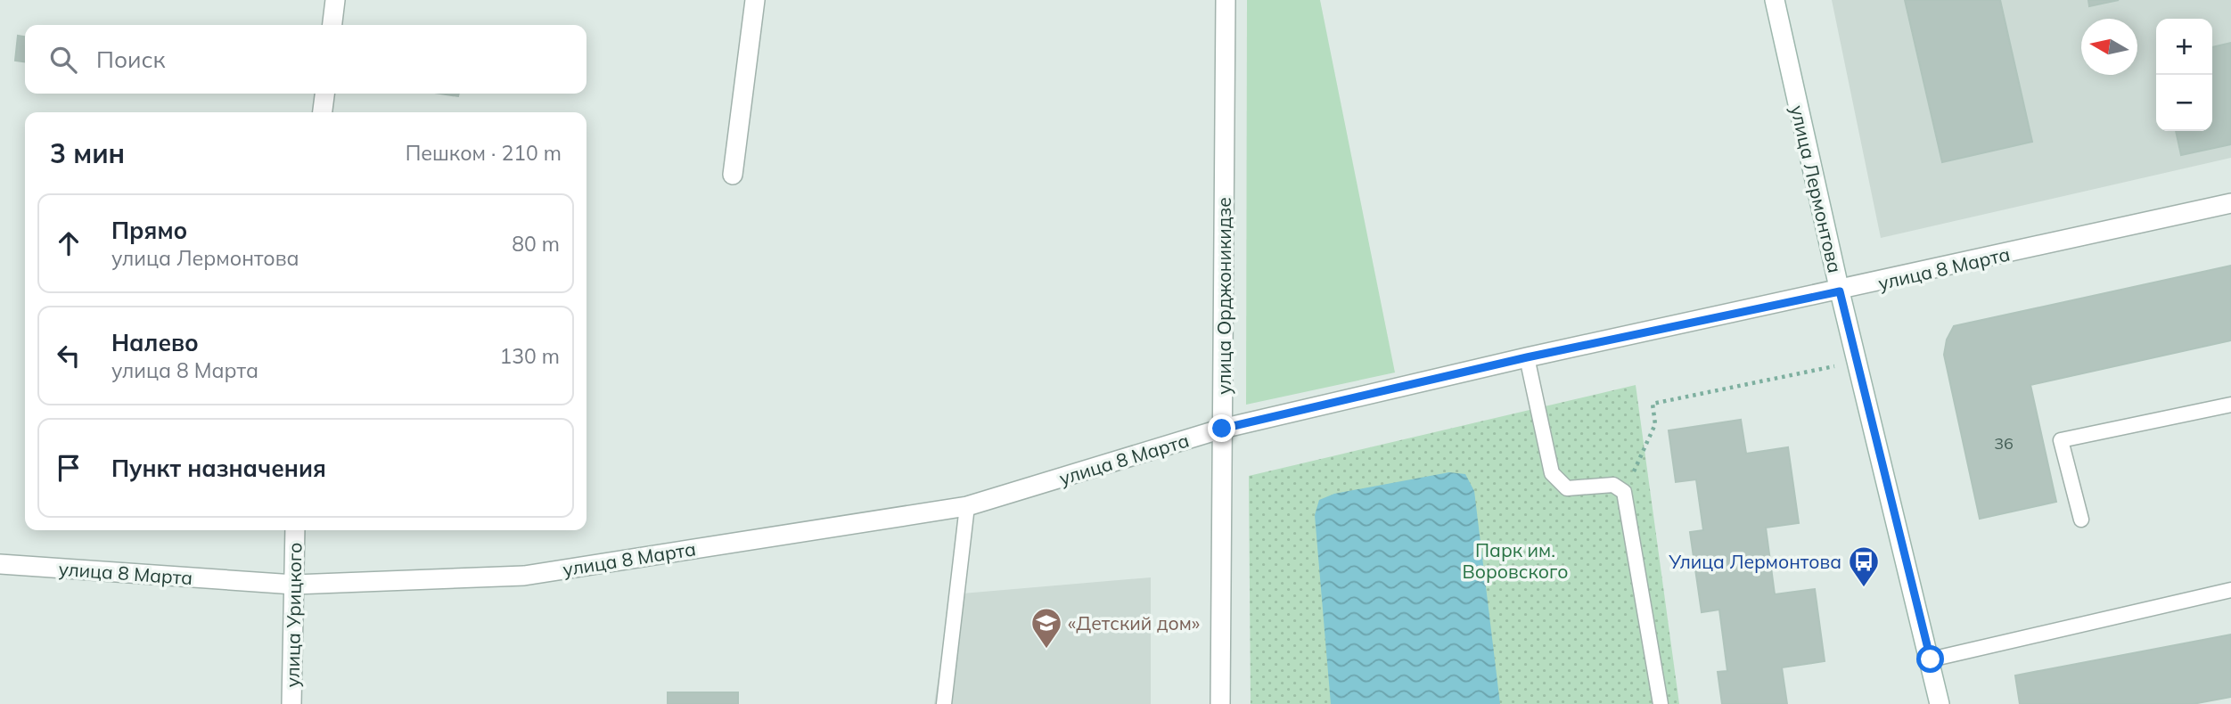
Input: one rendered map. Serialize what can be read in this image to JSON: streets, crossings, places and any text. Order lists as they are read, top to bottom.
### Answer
{
  "streets": {
    "street": [
      "улица Лермонтова",
      "улица 8 Марта",
      "улица Орджоникидзе",
      "улица Урицкого"
    ]
  },
  "crossings": [
    ["улица Лермонтова", "улица 8 Марта"],
    ["улица 8 Марта", "улица Орджоникидзе"],
    ["улица 8 Марта", "улица Урицкого"]
  ],
  "parks": ["Парк им. Воровского"],
  "places": {
    "bus stop": ["Улица Лермонтова"],
    "school or university": ["«Детский дом»"]
  },
  "house_numbers": ["36"],
  "north": "left",
  "page": {
    "map_buttons": ["+", "−"],
    "search": "Поиск",
    "heading": ["3 мин", "Пешком · 210 m"],
    "list": [
      ["Прямо", "улица Лермонтова", "80 m"],
      ["Налево", "улица 8 Марта", "130 m"],
      "Пункт назначения"
    ]
  }
}
